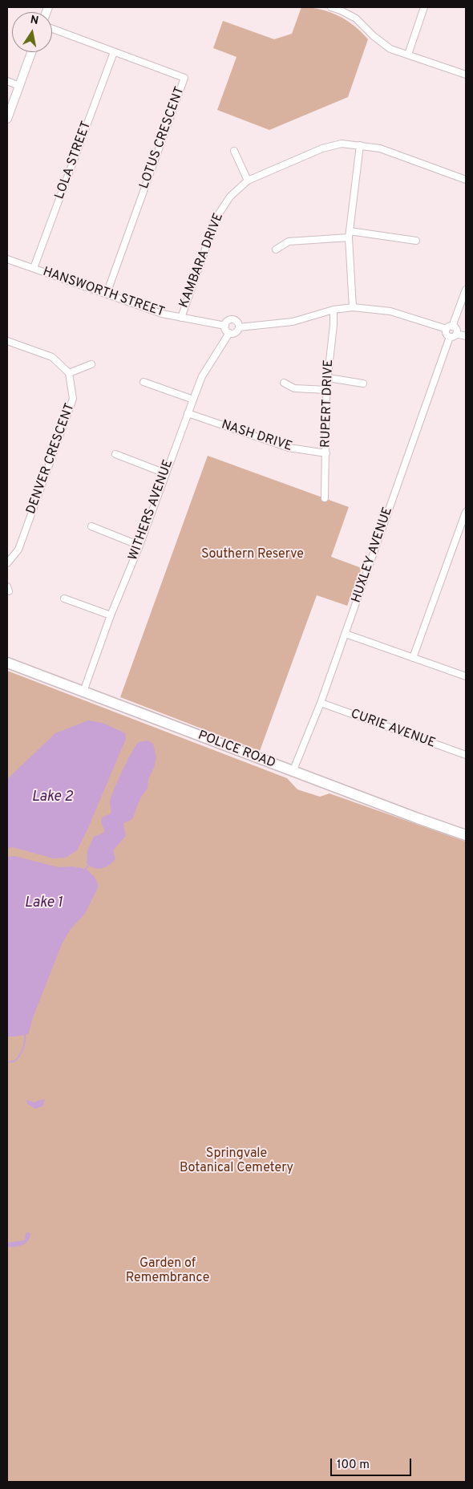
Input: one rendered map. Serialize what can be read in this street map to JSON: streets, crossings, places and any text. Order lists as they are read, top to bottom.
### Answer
{
  "streets": {
    "main road": ["POLICE ROAD"],
    "street": [
      "LOTUS CRESCENT",
      "LOLA STREET",
      "KAMBARA DRIVE",
      "HANSWORTH STREET",
      "RUPERT DRIVE",
      "NASH DRIVE",
      "DENVER CRESCENT",
      "WITHERS AVENUE",
      "HUXLEY AVENUE",
      "CURIE AVENUE"
    ]
  },
  "crossings": [
    ["LOTUS CRESCENT", "LOLA STREET"],
    ["LOTUS CRESCENT", "HANSWORTH STREET"],
    ["LOLA STREET", "HANSWORTH STREET"],
    ["KAMBARA DRIVE", "HANSWORTH STREET"],
    ["HANSWORTH STREET", "WITHERS AVENUE"],
    ["RUPERT DRIVE", "NASH DRIVE"],
    ["NASH DRIVE", "WITHERS AVENUE"],
    ["WITHERS AVENUE", "POLICE ROAD"],
    ["HUXLEY AVENUE", "CURIE AVENUE"],
    ["HUXLEY AVENUE", "POLICE ROAD"]
  ],
  "water": ["Lake 2", "Lake 1"],
  "parks": ["Southern Reserve", "Springvale Botanical Cemetery", "Garden of Remembrance"],
  "scale_bar": "100 m",
  "north": "top"
}
